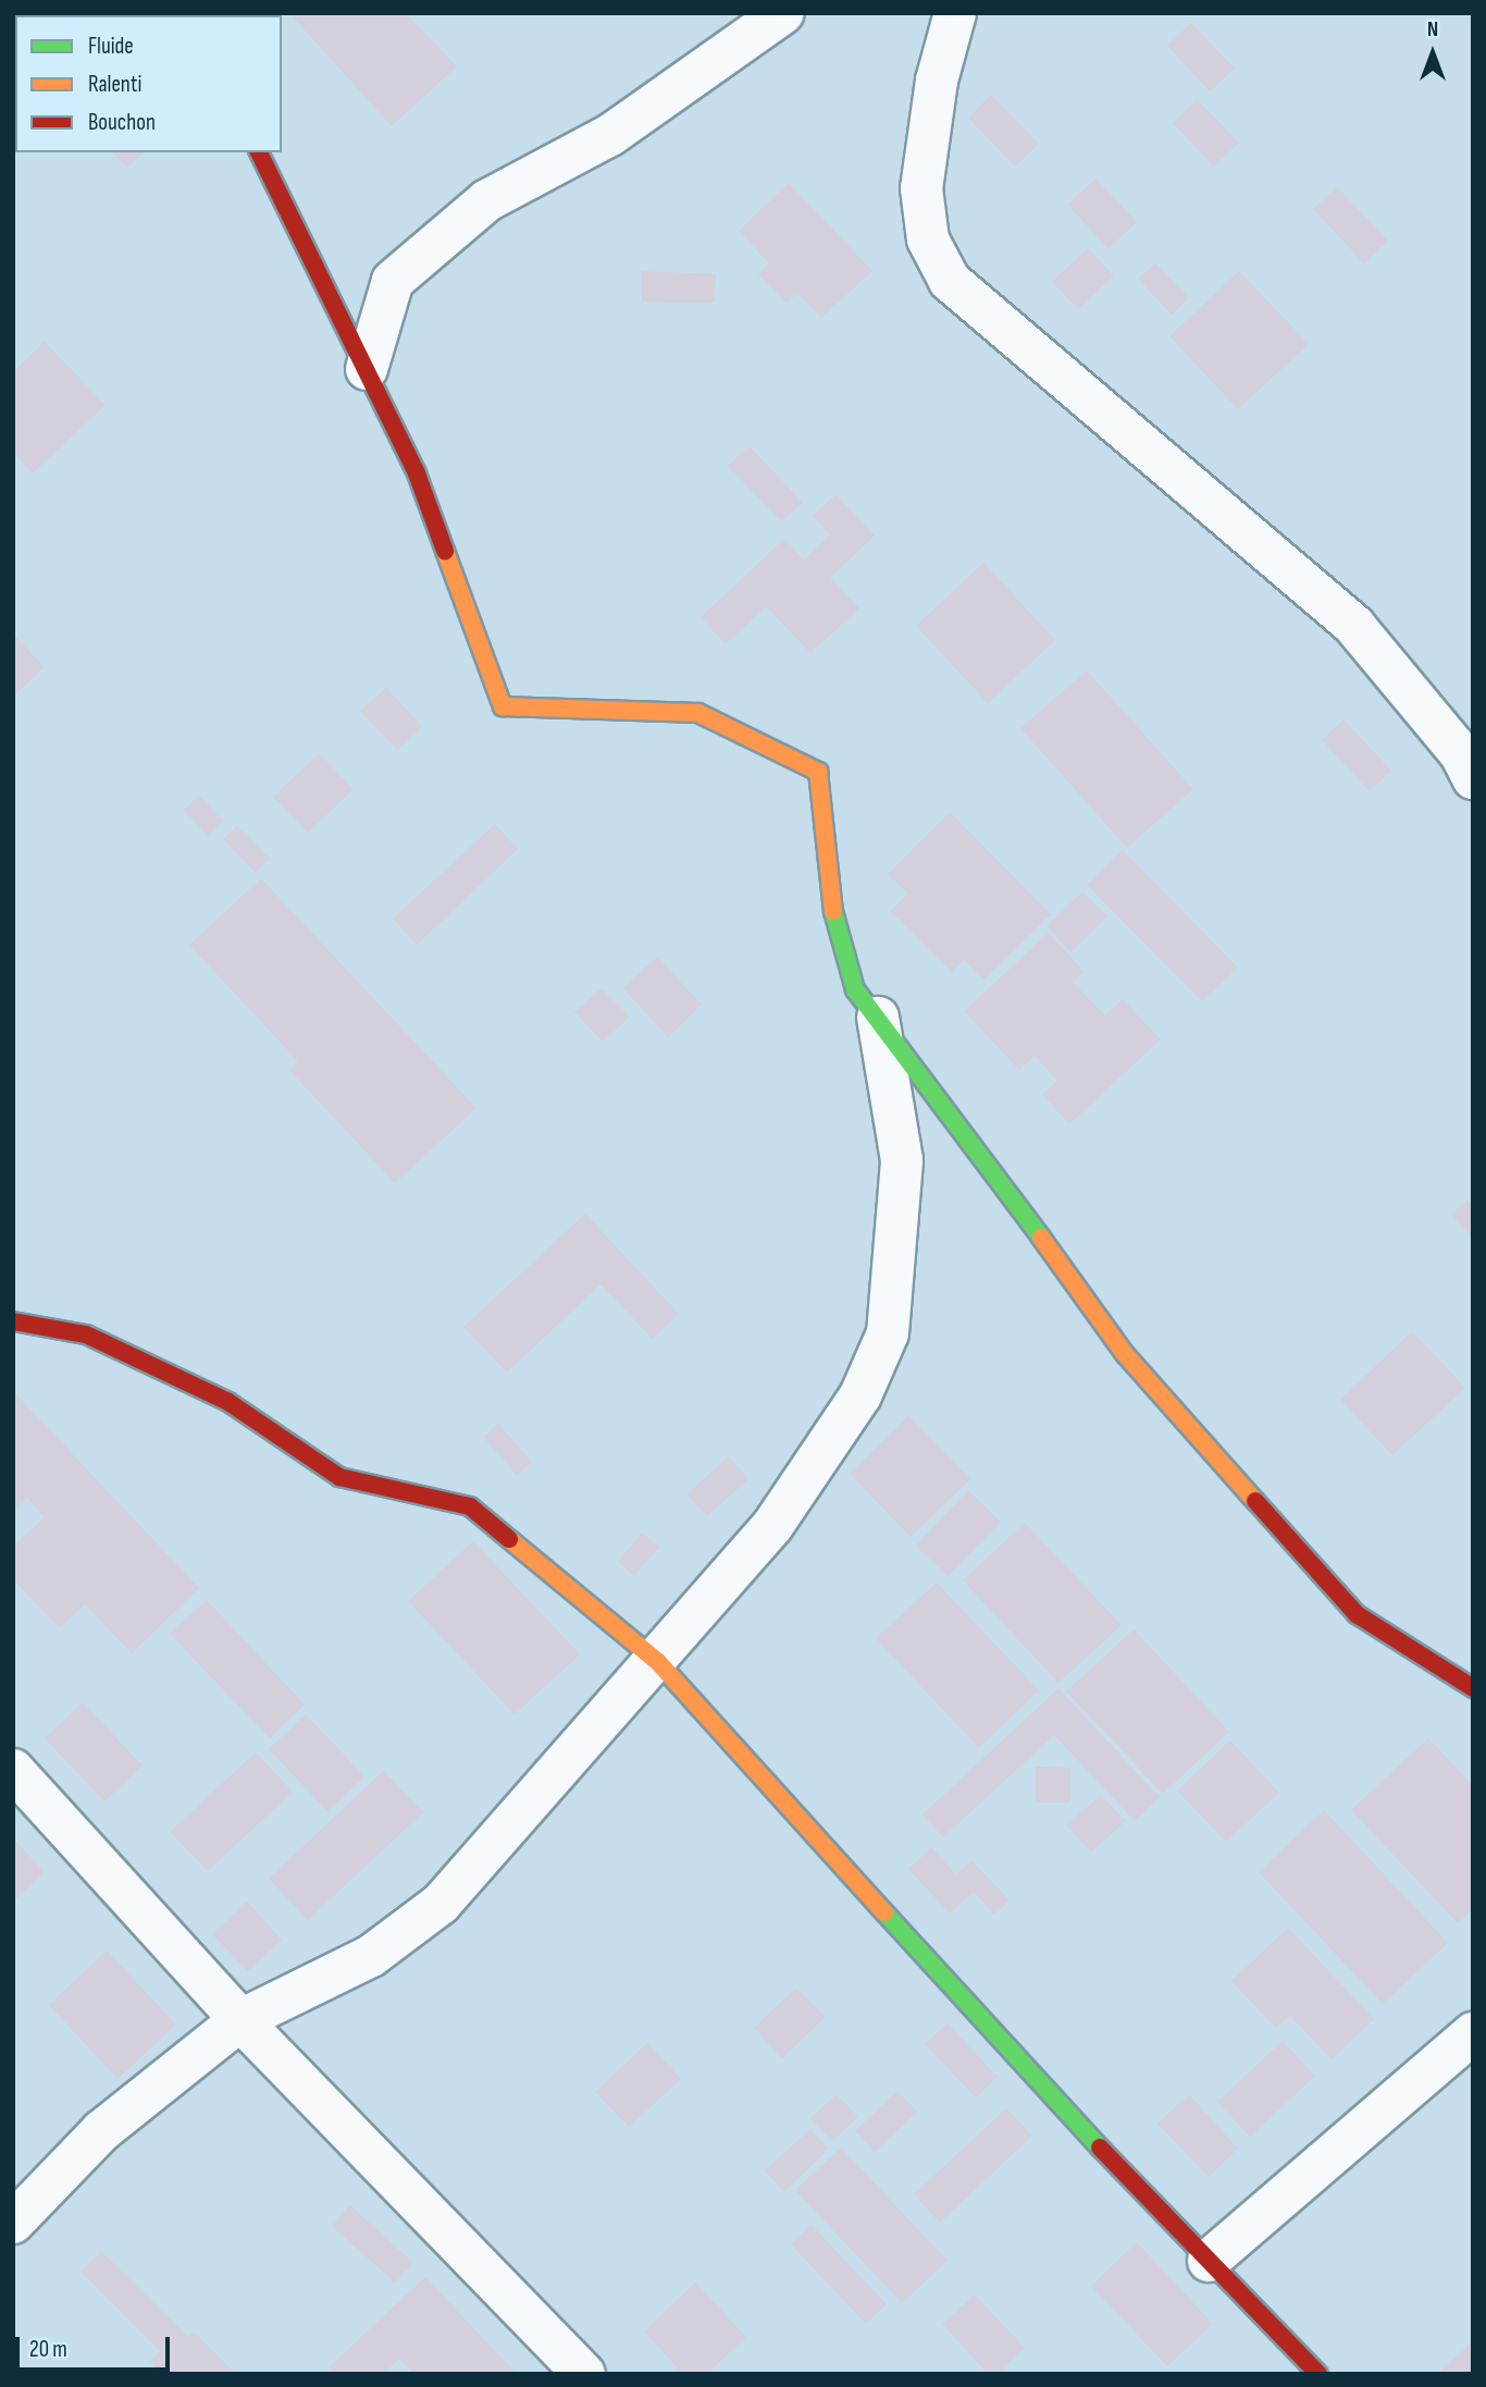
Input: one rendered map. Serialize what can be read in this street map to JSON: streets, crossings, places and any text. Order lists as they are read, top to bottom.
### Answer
{
  "legend": ["Fluide", "Ralenti", "Bouchon"],
  "scale_bar": "20 m",
  "north": "top"
}
